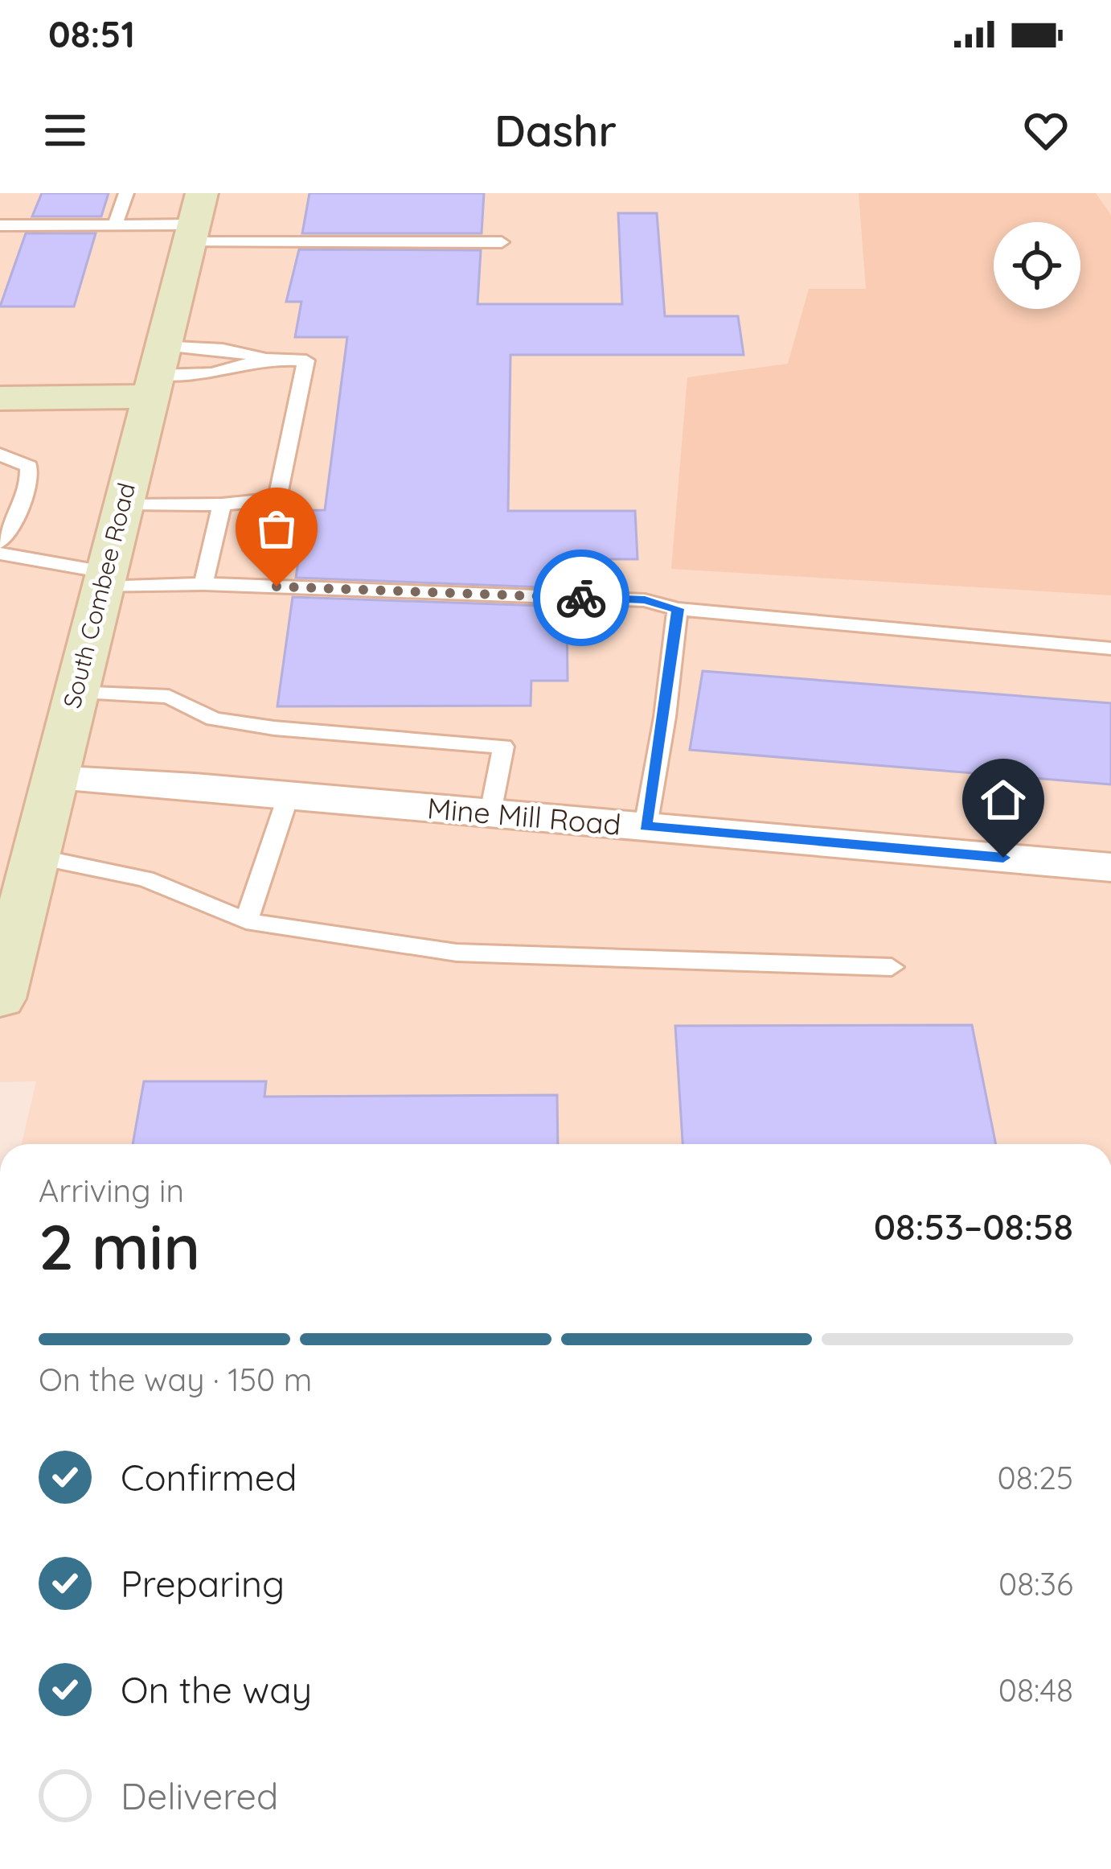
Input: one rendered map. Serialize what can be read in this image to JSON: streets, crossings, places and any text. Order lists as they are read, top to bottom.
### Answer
{
  "streets": {
    "main road": ["South Combee Road"],
    "street": ["Mine Mill Road"]
  },
  "crossings": [
    ["South Combee Road", "Mine Mill Road"]
  ],
  "page": {
    "status": "08:51",
    "header": "Dashr",
    "heading": ["2 min", "Arriving in", "08:53–08:58"],
    "bar": "On the way · 150 m",
    "list": [
      ["Confirmed", "08:25"],
      ["Preparing", "08:36"],
      ["On the way", "08:48"],
      "Delivered"
    ]
  }
}
